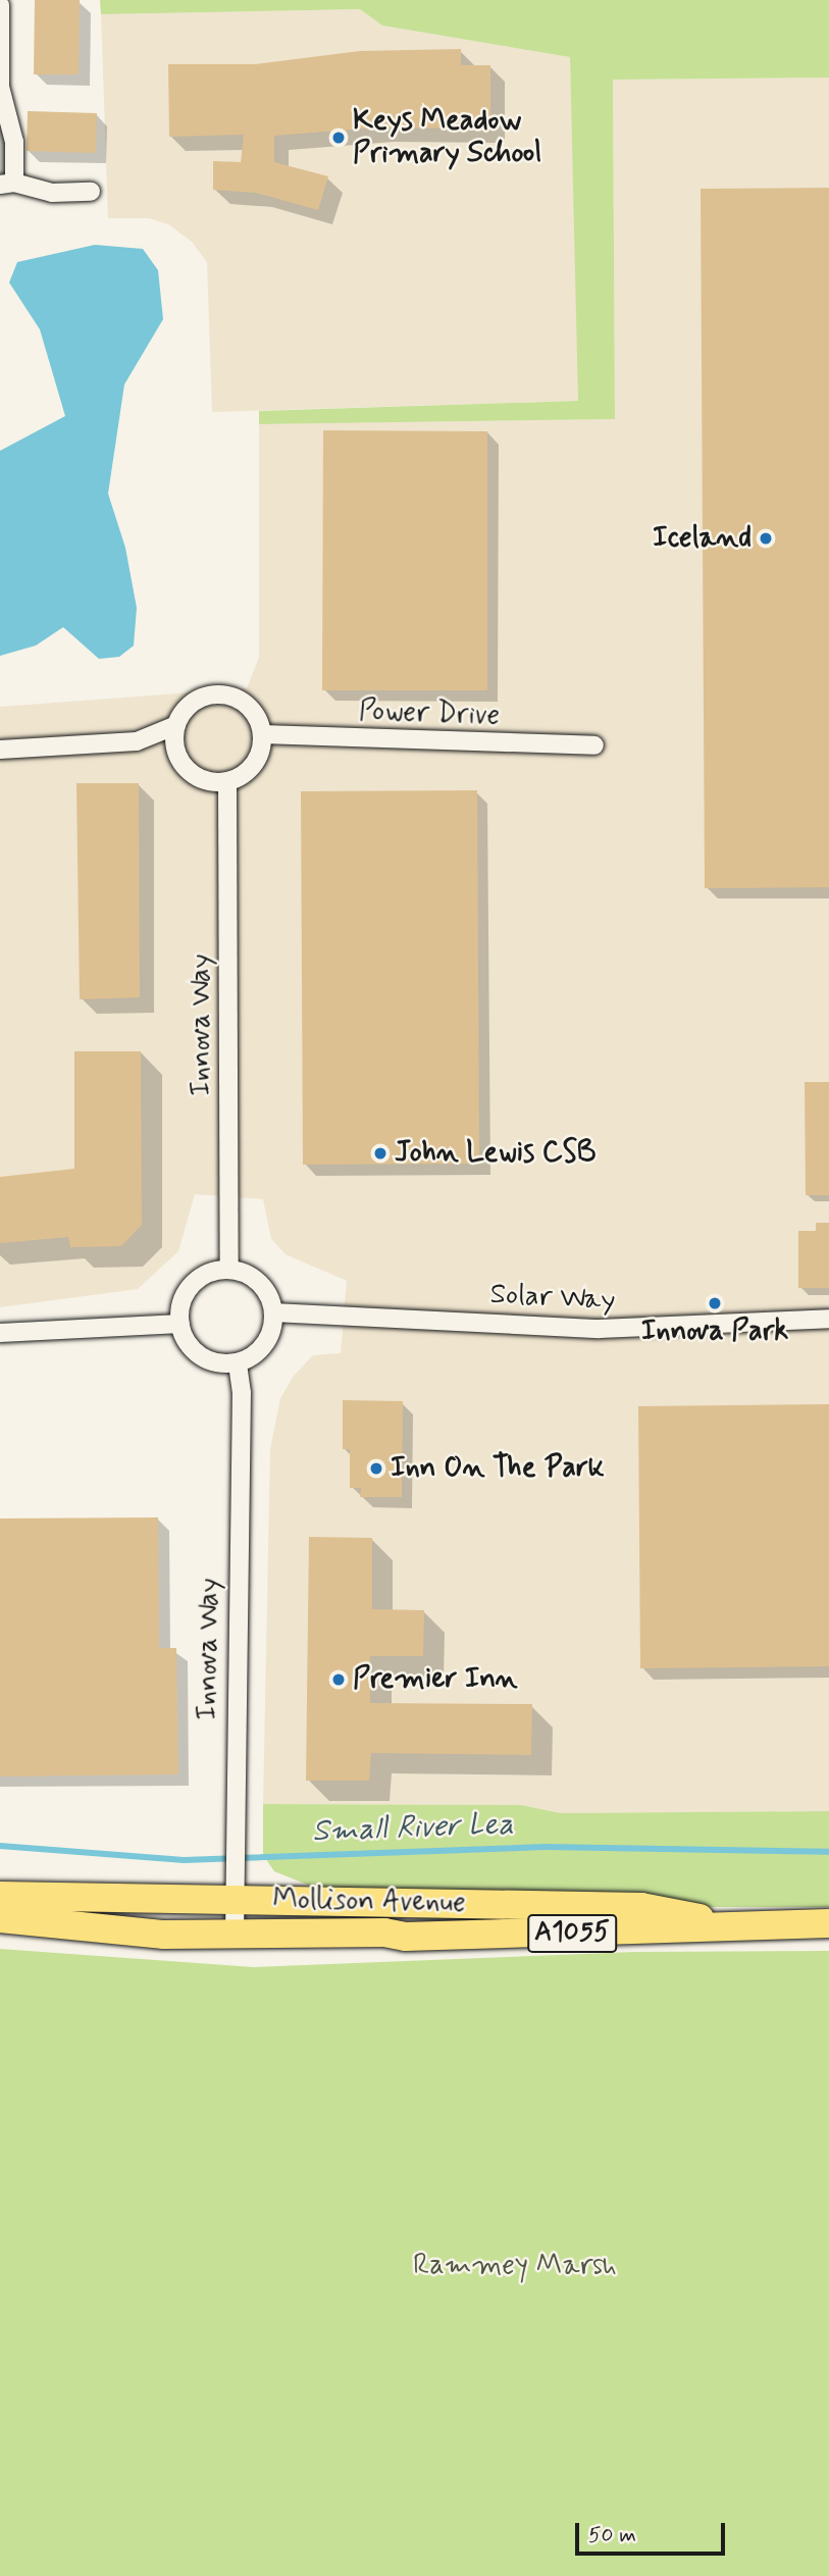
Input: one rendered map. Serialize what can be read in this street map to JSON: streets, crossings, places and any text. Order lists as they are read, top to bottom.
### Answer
{
  "streets": {
    "main road": ["Mollison Avenue", "A1055"],
    "street": ["Power Drive", "Innova Way", "Solar Way"]
  },
  "crossings": [
    ["Power Drive", "Innova Way"],
    ["Innova Way", "Solar Way"],
    ["Innova Way", "Mollison Avenue"]
  ],
  "water": ["Small River Lea"],
  "parks": ["Rammey Marsh"],
  "places": [
    "Keys Meadow Primary School",
    "Iceland",
    "John Lewis CSB",
    "Innova Park",
    "Inn On The Park",
    "Premier Inn"
  ],
  "scale_bar": "50 m"
}
